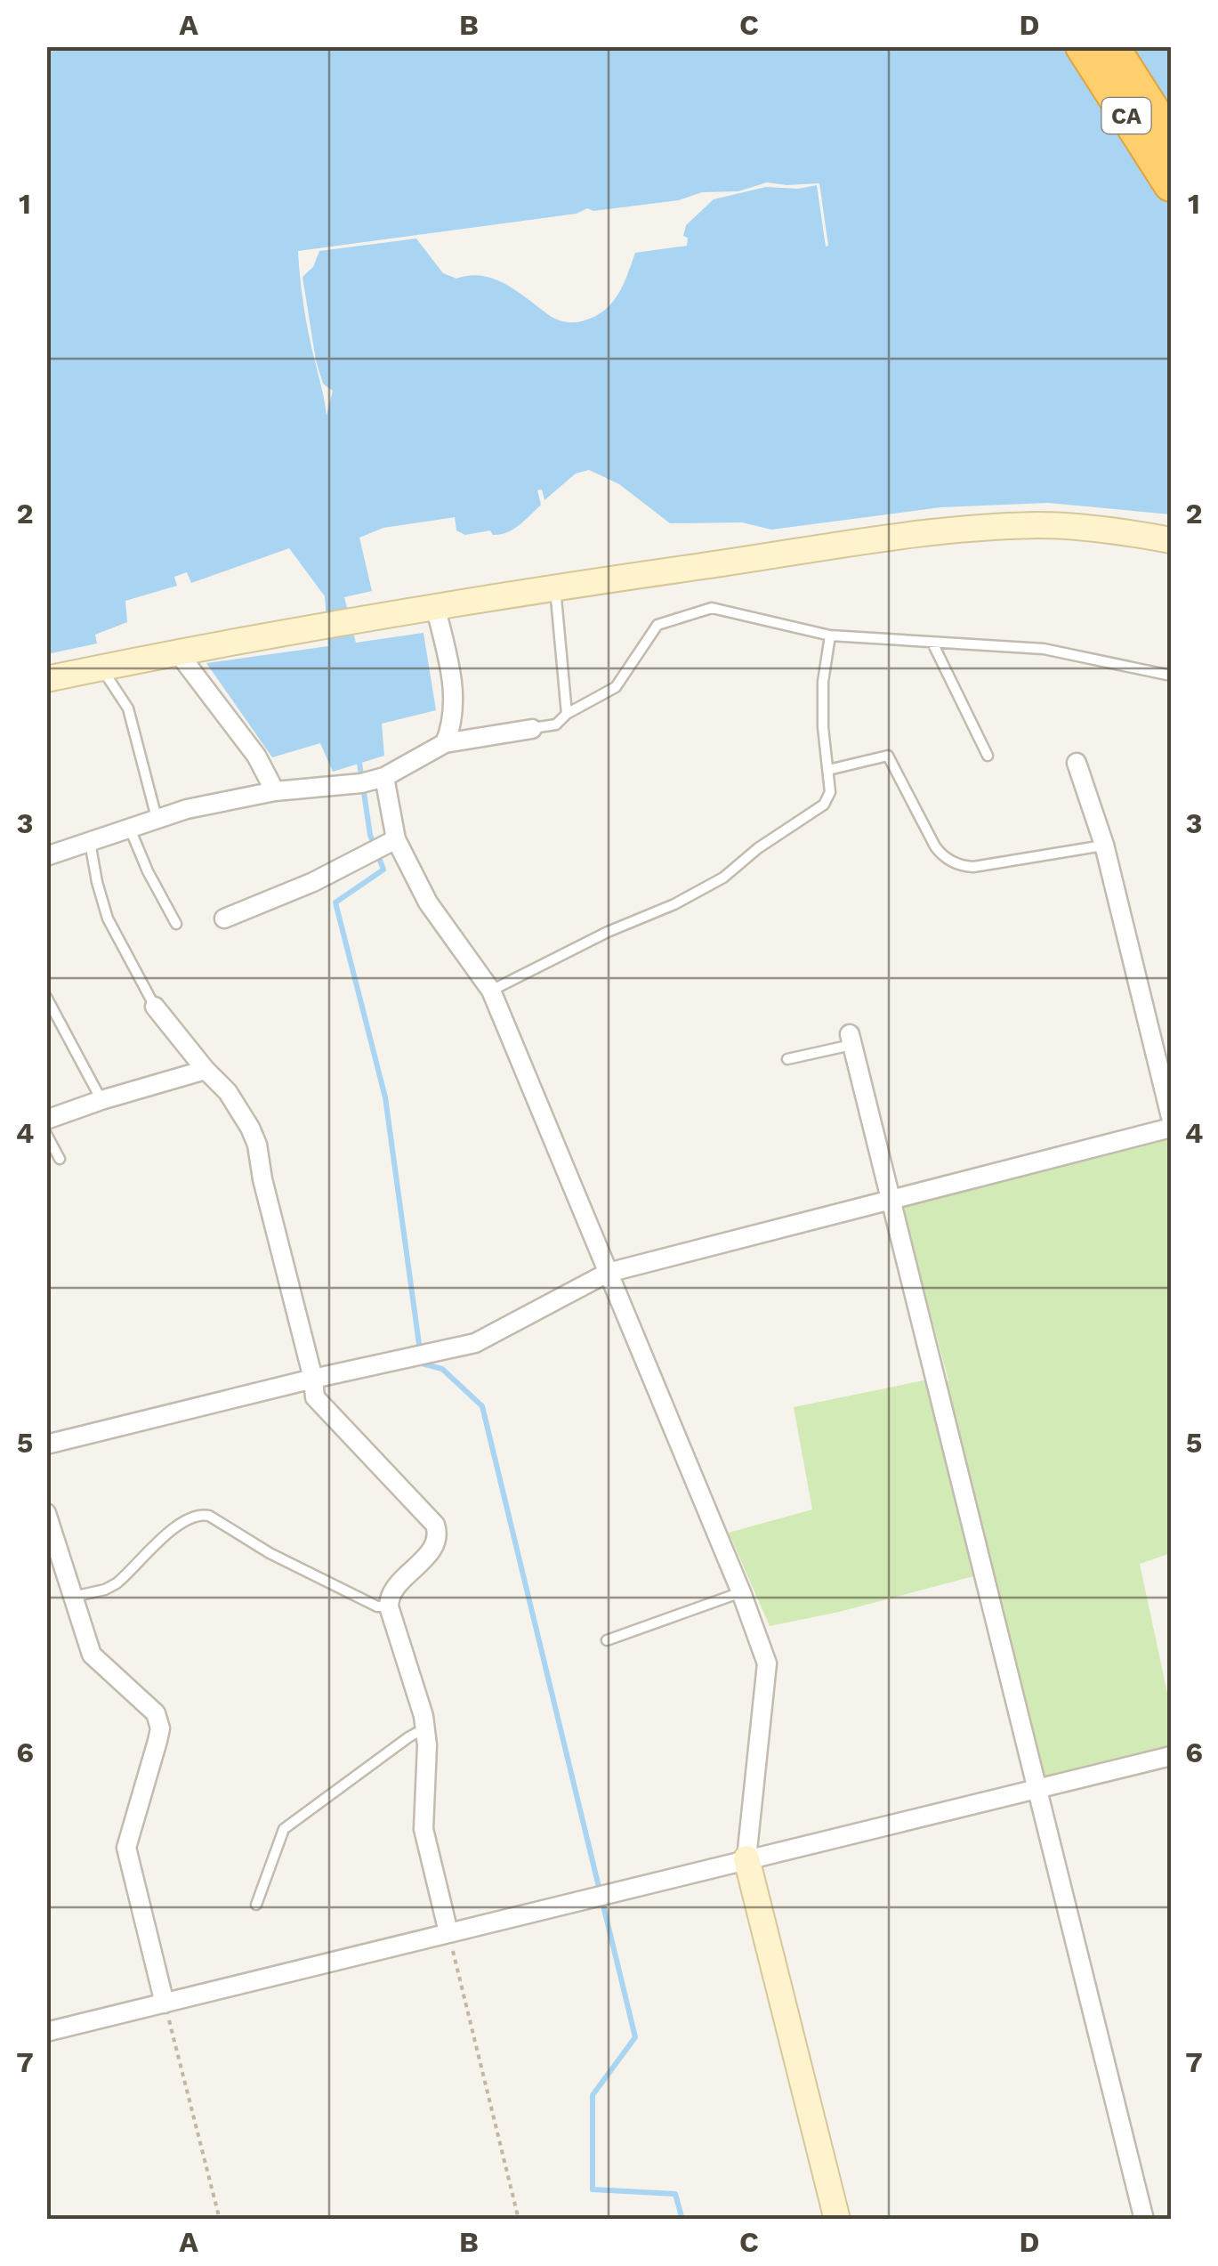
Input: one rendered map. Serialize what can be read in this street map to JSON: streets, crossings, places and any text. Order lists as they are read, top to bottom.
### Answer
{
  "streets": {
    "highway": ["CA"]
  },
  "grid": {
    "columns": [
      "A",
      "B",
      "C",
      "D"
    ],
    "rows": [
      "1",
      "2",
      "3",
      "4",
      "5",
      "6",
      "7"
    ]
  }
}
